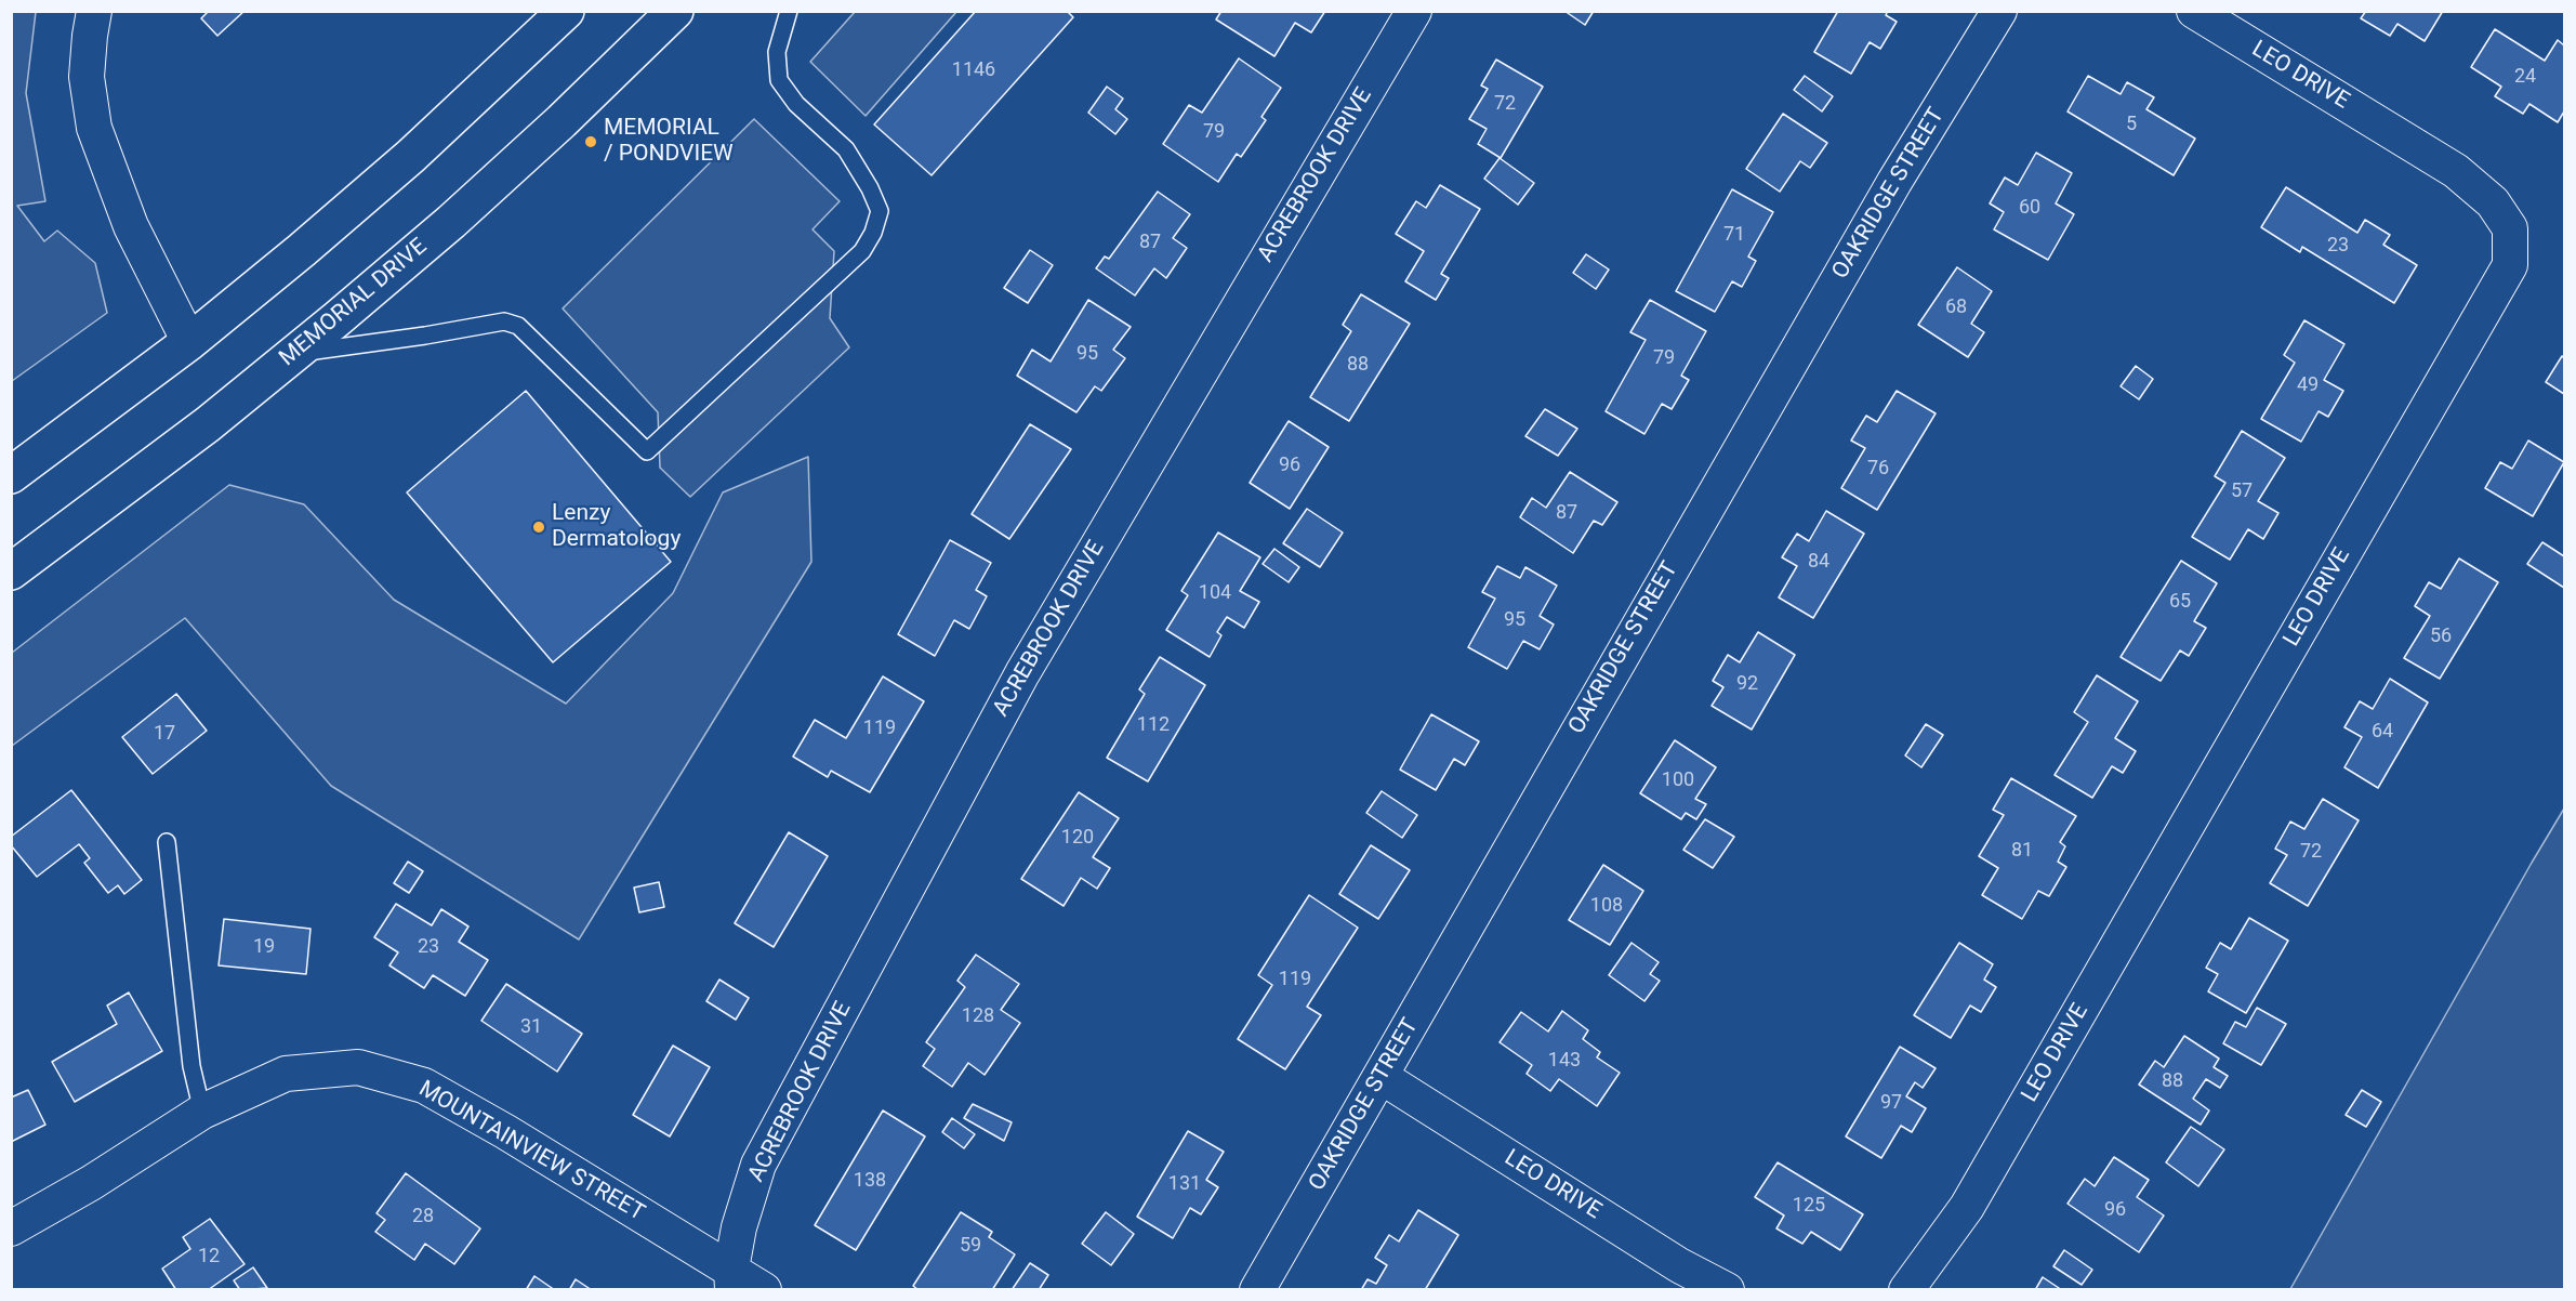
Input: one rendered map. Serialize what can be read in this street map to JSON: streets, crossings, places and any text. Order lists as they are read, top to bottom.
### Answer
{
  "streets": {
    "main road": ["MEMORIAL DRIVE"],
    "street": [
      "LEO DRIVE",
      "ACREBROOK DRIVE",
      "OAKRIDGE STREET",
      "MOUNTAINVIEW STREET"
    ]
  },
  "crossings": [
    ["LEO DRIVE", "OAKRIDGE STREET"],
    ["ACREBROOK DRIVE", "MOUNTAINVIEW STREET"]
  ],
  "places": ["MEMORIAL / PONDVIEW", "Lenzy Dermatology"],
  "house_numbers": [
    "1146",
    "24",
    "72",
    "5",
    "79",
    "60",
    "71",
    "87",
    "23",
    "68",
    "95",
    "79",
    "88",
    "49",
    "96",
    "76",
    "57",
    "87",
    "84",
    "104",
    "65",
    "95",
    "56",
    "92",
    "112",
    "119",
    "64",
    "17",
    "100",
    "120",
    "81",
    "72",
    "108",
    "19",
    "23",
    "119",
    "128",
    "31",
    "143",
    "88",
    "97",
    "138",
    "131",
    "125",
    "96",
    "28",
    "59",
    "12"
  ]
}
